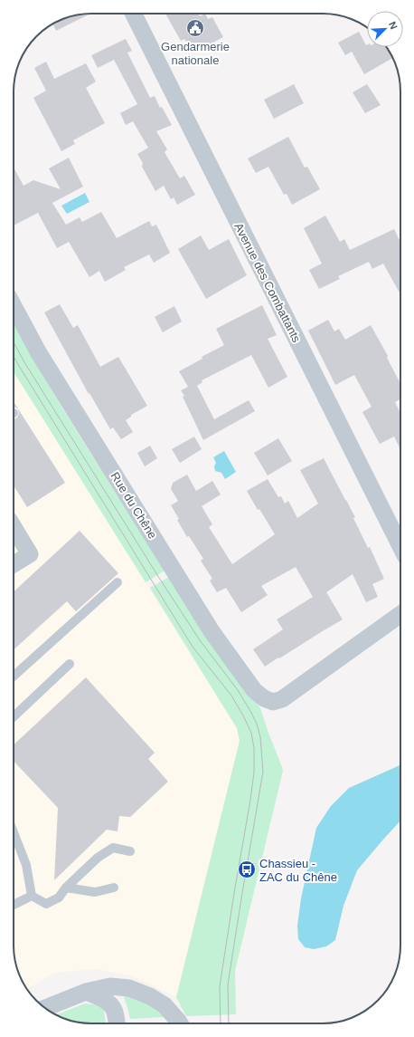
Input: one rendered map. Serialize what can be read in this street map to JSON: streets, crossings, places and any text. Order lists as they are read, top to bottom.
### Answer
{
  "streets": {
    "street": ["Avenue des Combattants", "Rue du Chêne"]
  },
  "places": {
    "public building": ["Gendarmerie nationale"],
    "bus stop": ["Chassieu - ZAC du Chêne"]
  },
  "north": "top right"
}
